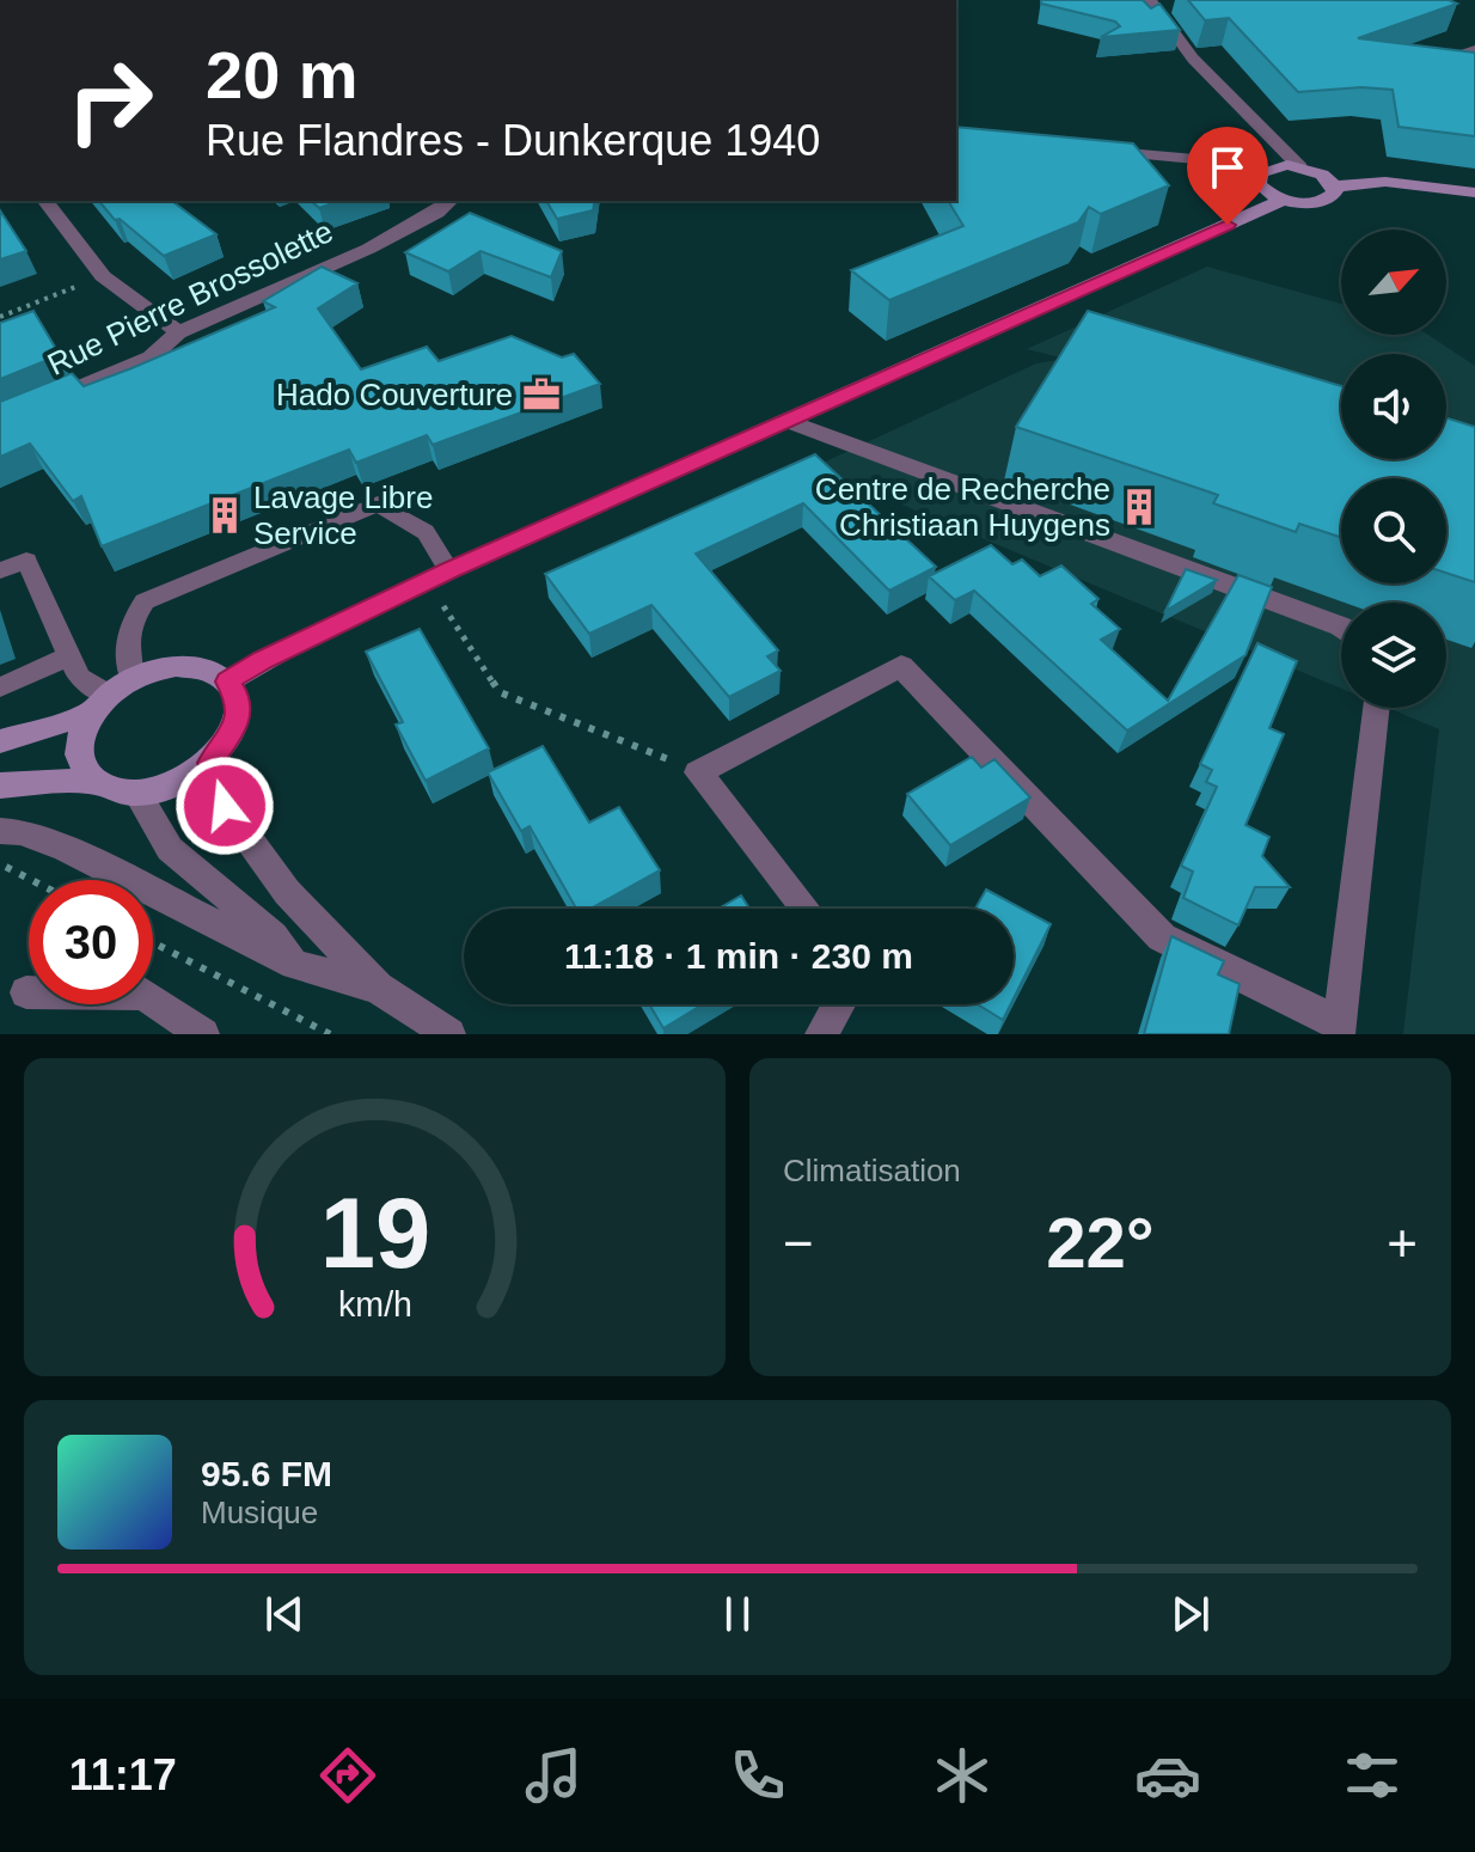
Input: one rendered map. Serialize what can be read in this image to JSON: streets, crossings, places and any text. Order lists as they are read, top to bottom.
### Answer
{
  "streets": {
    "street": ["Rue Pierre Brossolette"]
  },
  "places": {
    "office": ["Hado Couverture"],
    "building": ["Centre de Recherche Christiaan Huygens", "Lavage Libre Service"]
  },
  "north": "top right",
  "page": {
    "turn": ["20 m", "Rue Flandres - Dunkerque 1940"],
    "limit": "30",
    "trip": "11:18 · 1 min · 230 m",
    "tile": "Climatisation",
    "heat": ["−", "22°", "+"],
    "song": ["95.6 FM", "Musique"],
    "tabs": "11:17",
    "gauge": ["19", "km/h"]
  }
}
